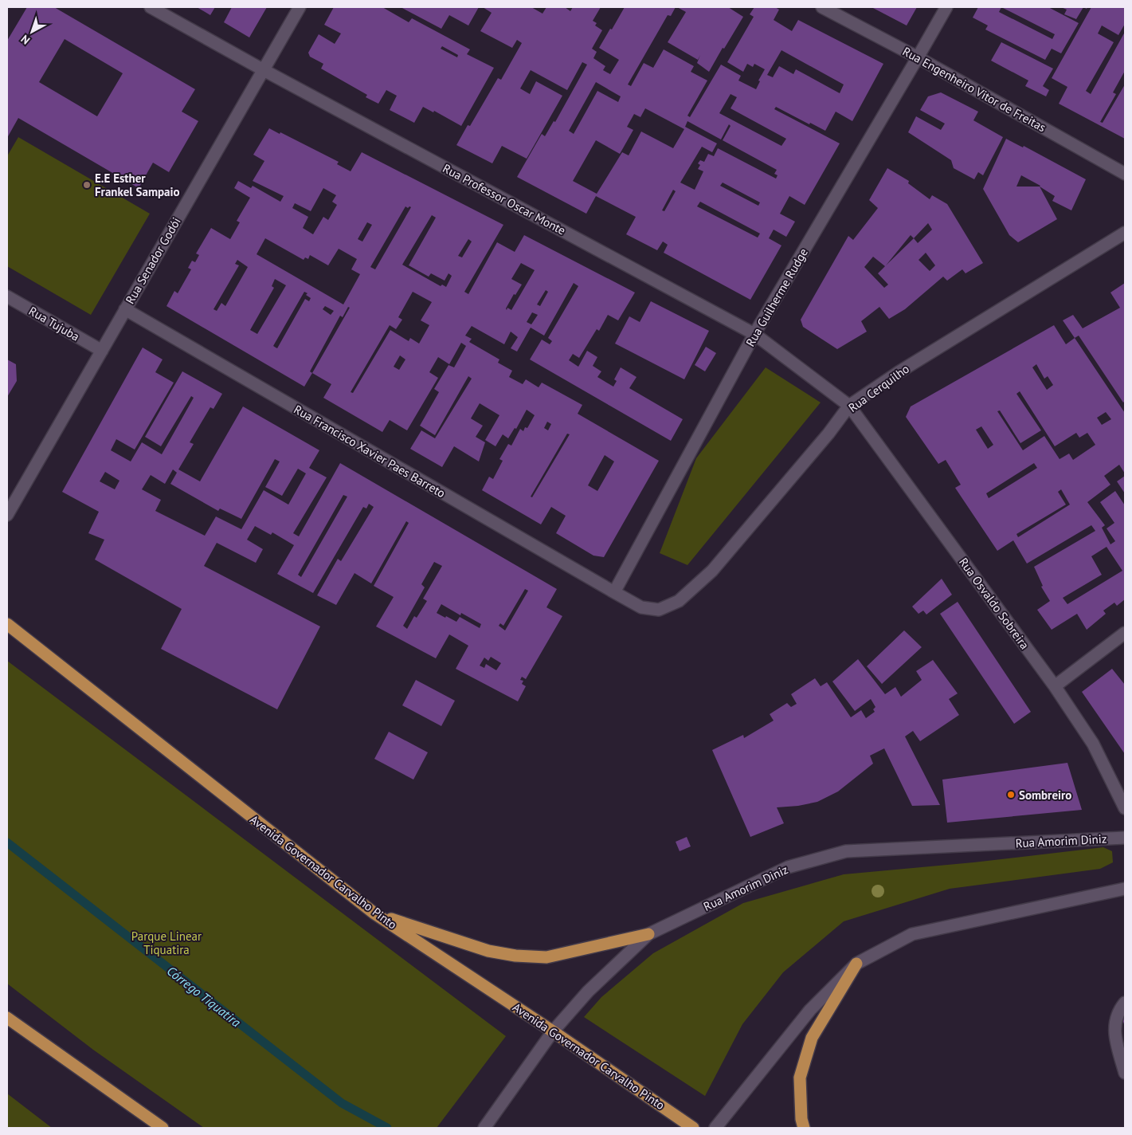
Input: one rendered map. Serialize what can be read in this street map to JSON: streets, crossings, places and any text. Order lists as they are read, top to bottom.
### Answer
{
  "streets": {
    "main road": ["Avenida Governador Carvalho Pinto"],
    "street": [
      "Rua Engenheiro Vitor de Freitas",
      "Rua Professor Oscar Monte",
      "Rua Senador Godói",
      "Rua Guilherme Rudge",
      "Rua Tujuba",
      "Rua Cerquilho",
      "Rua Francisco Xavier Paes Barreto",
      "Rua Osvaldo Sobreira",
      "Rua Amorim Diniz"
    ]
  },
  "crossings": [
    ["Rua Engenheiro Vitor de Freitas", "Rua Guilherme Rudge"],
    ["Rua Professor Oscar Monte", "Rua Senador Godói"],
    ["Rua Professor Oscar Monte", "Rua Guilherme Rudge"],
    ["Rua Professor Oscar Monte", "Rua Cerquilho"],
    ["Rua Professor Oscar Monte", "Rua Osvaldo Sobreira"],
    ["Rua Senador Godói", "Rua Tujuba"],
    ["Rua Senador Godói", "Rua Francisco Xavier Paes Barreto"],
    ["Rua Guilherme Rudge", "Rua Cerquilho"],
    ["Rua Guilherme Rudge", "Rua Francisco Xavier Paes Barreto"],
    ["Rua Cerquilho", "Rua Francisco Xavier Paes Barreto"],
    ["Rua Cerquilho", "Rua Osvaldo Sobreira"],
    ["Rua Amorim Diniz", "Avenida Governador Carvalho Pinto"]
  ],
  "water": ["Córrego Tiquatira"],
  "parks": ["Parque Linear Tiquatira"],
  "places": ["E.E Esther Frankel Sampaio", "Sombreiro"],
  "north": "bottom left"
}
